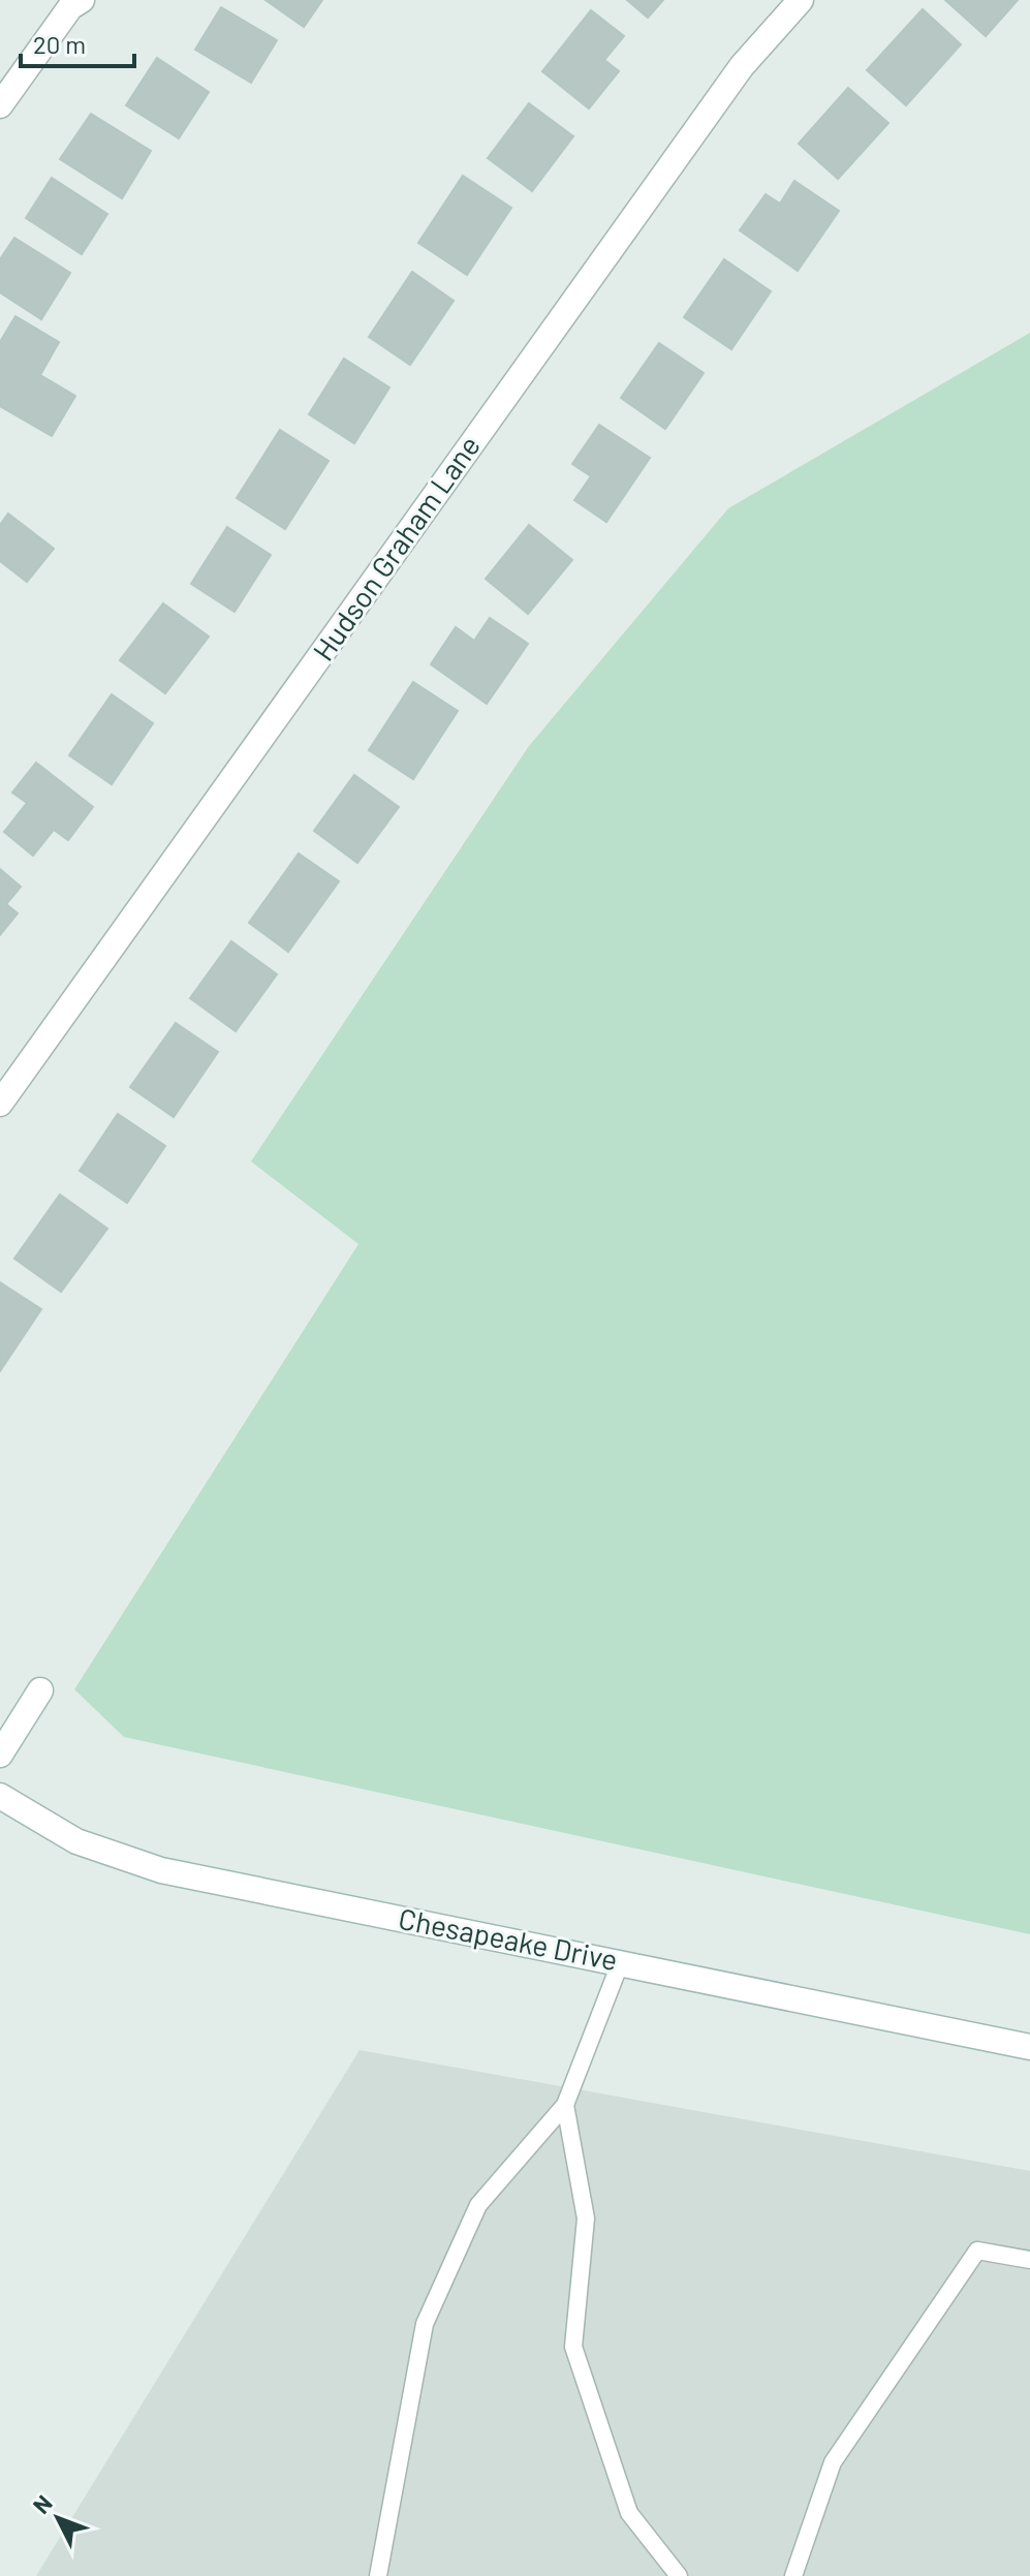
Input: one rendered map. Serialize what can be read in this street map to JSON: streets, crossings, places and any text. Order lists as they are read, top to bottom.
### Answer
{
  "streets": {
    "street": ["Hudson Graham Lane", "Chesapeake Drive"]
  },
  "scale_bar": "20 m",
  "north": "top left"
}
